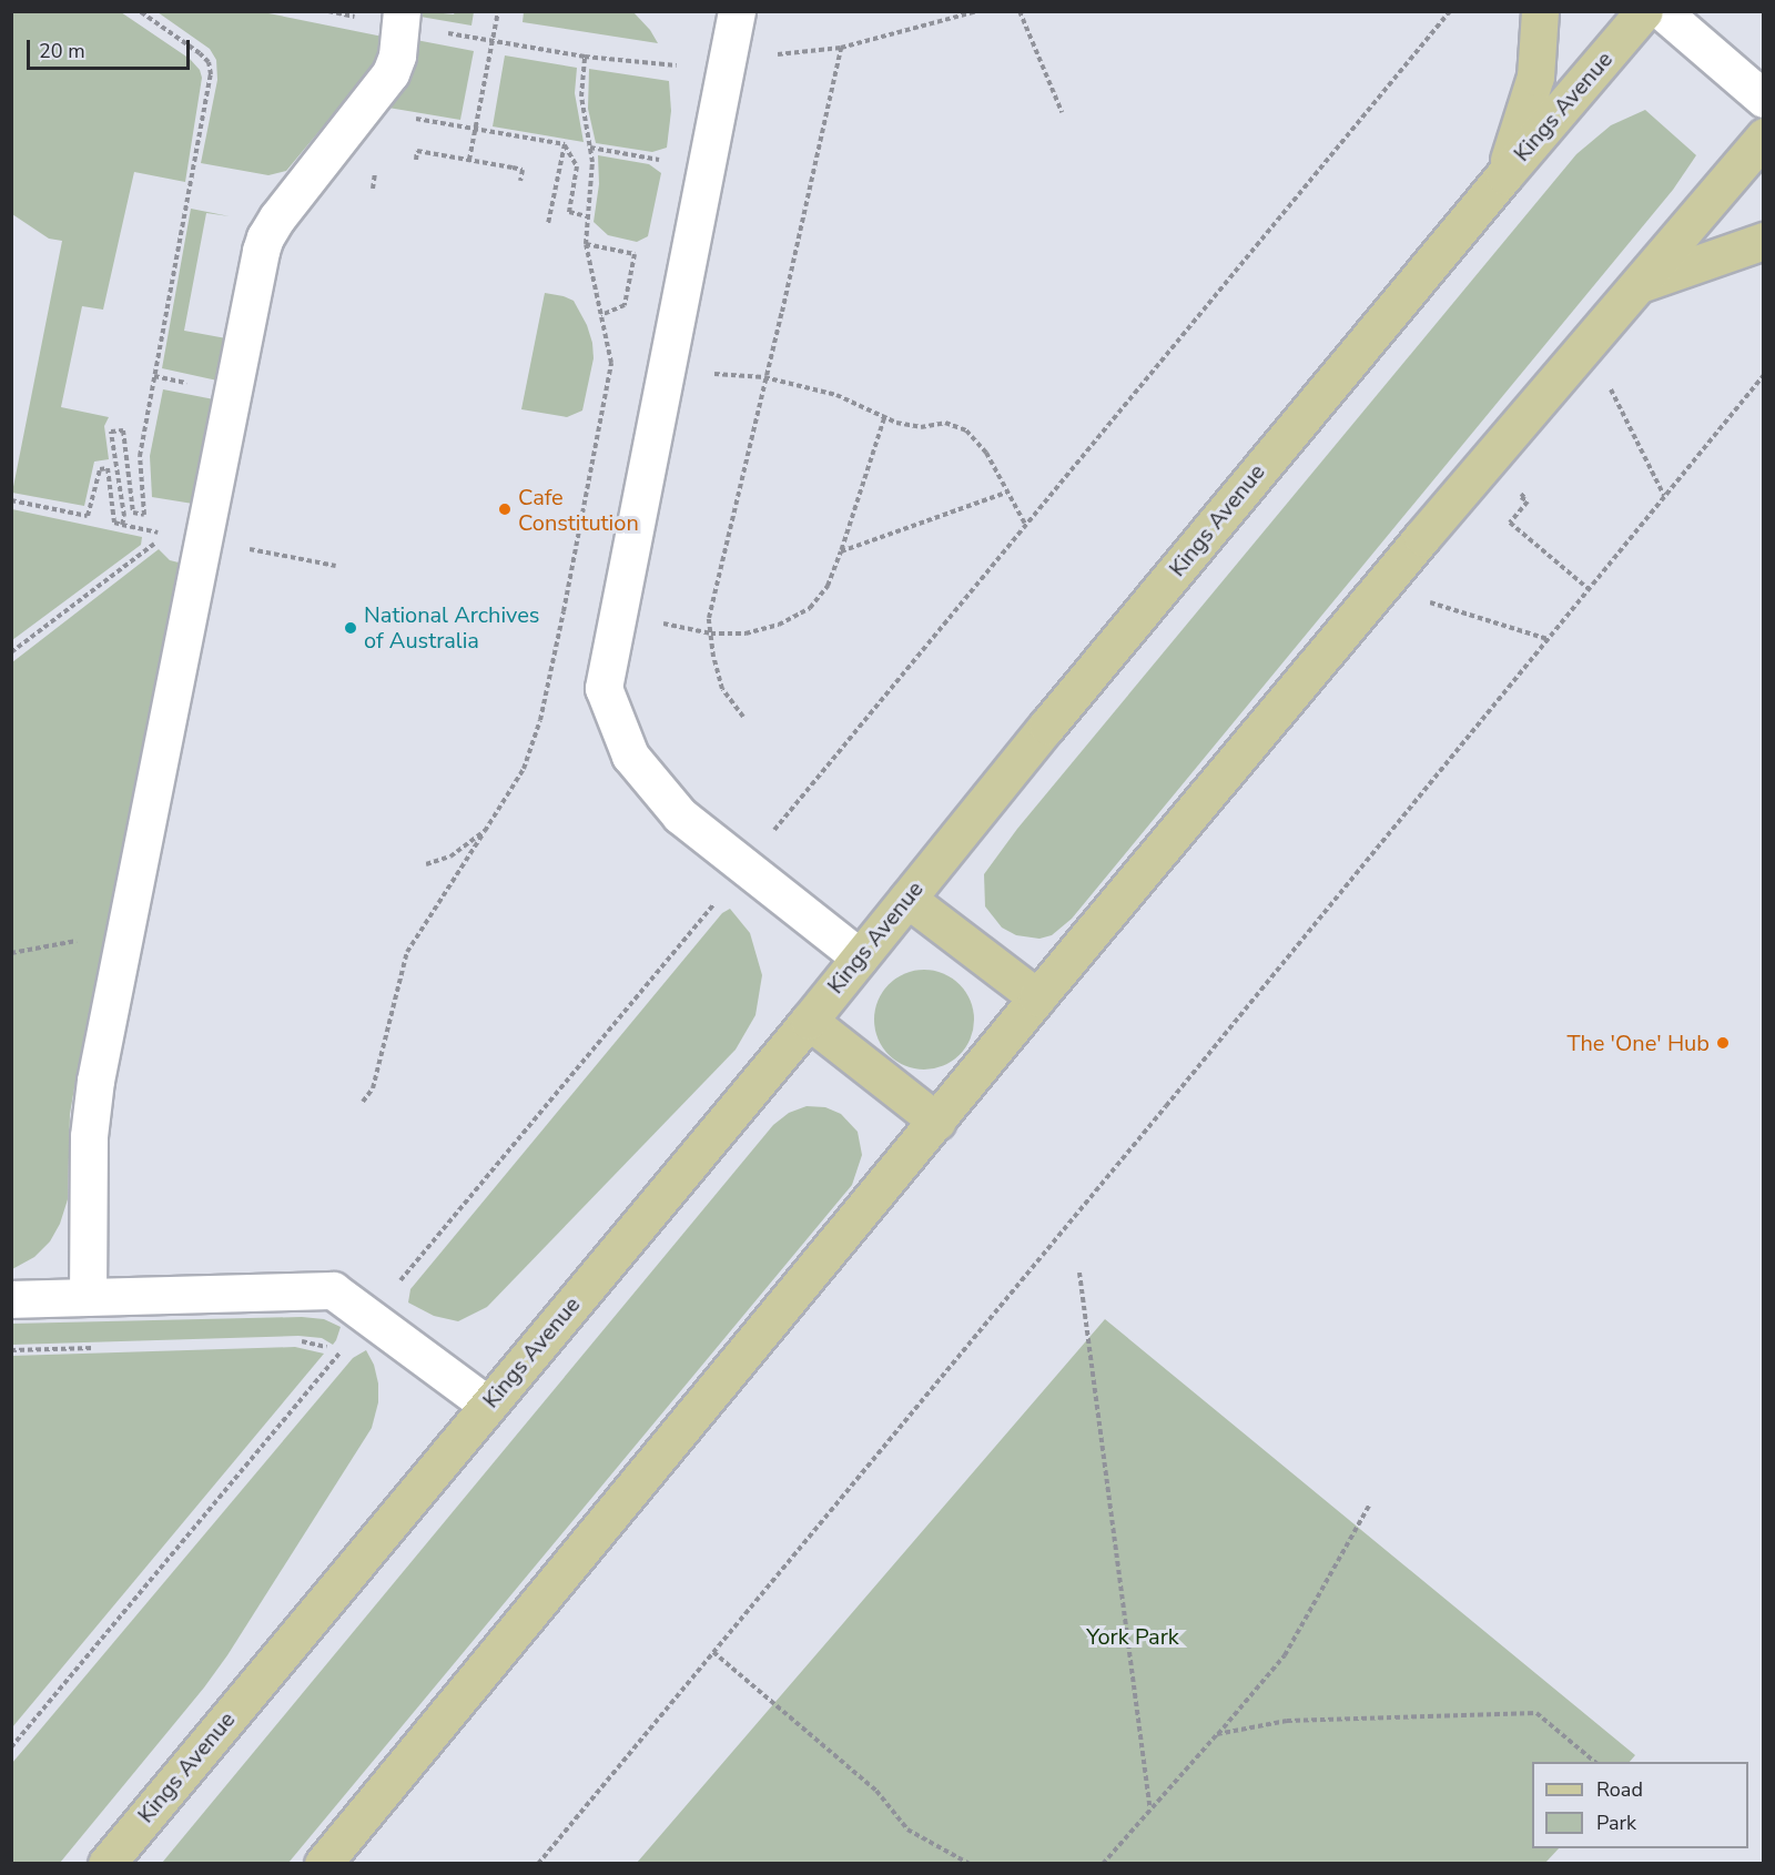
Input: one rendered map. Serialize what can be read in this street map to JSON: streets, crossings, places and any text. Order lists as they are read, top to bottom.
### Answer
{
  "streets": {
    "main road": ["Kings Avenue"]
  },
  "parks": ["York Park"],
  "places": ["Cafe Constitution", "National Archives of Australia", "The 'One' Hub"],
  "legend": ["Road", "Park"],
  "scale_bar": "20 m"
}
